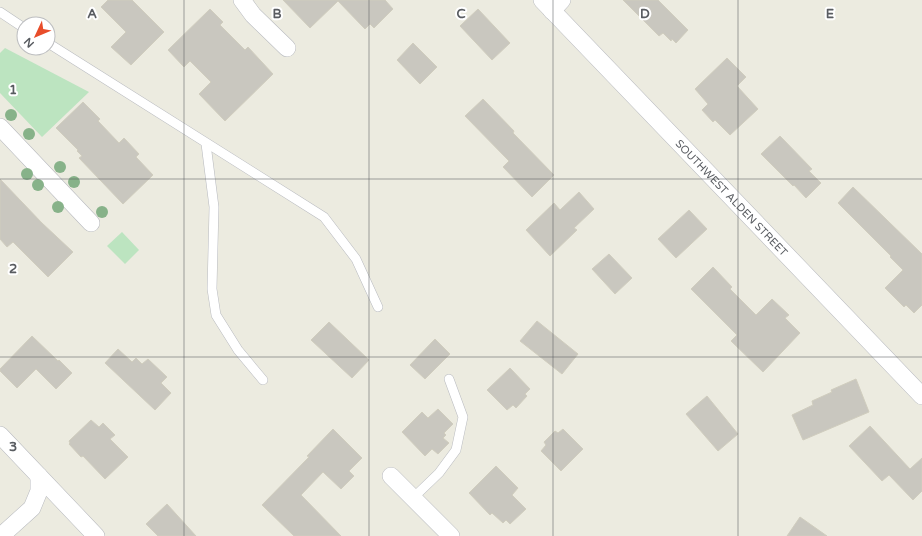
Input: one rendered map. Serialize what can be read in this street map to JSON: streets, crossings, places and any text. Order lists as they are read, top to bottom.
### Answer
{
  "streets": {
    "street": ["SOUTHWEST ALDEN STREET"]
  },
  "north": "bottom left",
  "grid": {
    "columns": [
      "A",
      "B",
      "C",
      "D",
      "E"
    ],
    "rows": ["1", "2", "3"]
  }
}
